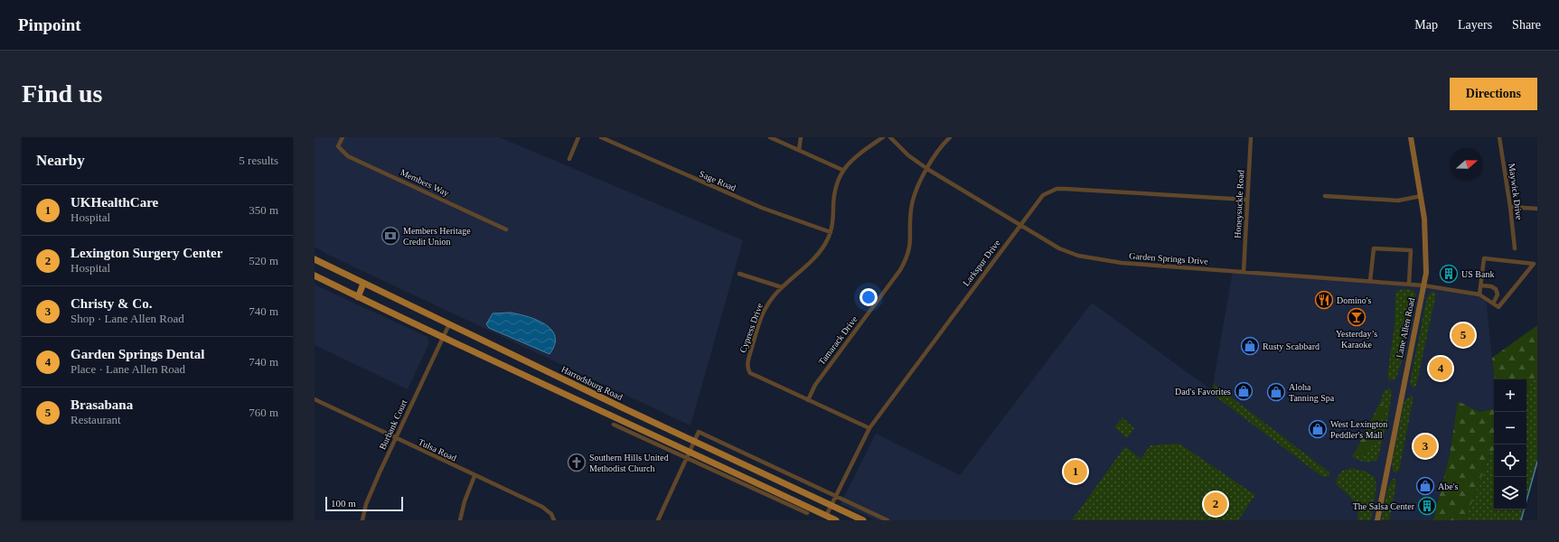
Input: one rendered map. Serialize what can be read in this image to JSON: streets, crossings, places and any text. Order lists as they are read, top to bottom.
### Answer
{
  "streets": {
    "main road": ["Lane Allen Road", "Harrodsburg Road"],
    "street": [
      "Sage Road",
      "Members Way",
      "Maywick Drive",
      "Honeysuckle Road",
      "Garden Springs Drive",
      "Larkspur Drive",
      "Cypress Drive",
      "Tamarack Drive",
      "Burbank Court",
      "Tulsa Road"
    ]
  },
  "crossings": [
    ["Sage Road", "Cypress Drive"],
    ["Honeysuckle Road", "Garden Springs Drive"],
    ["Honeysuckle Road", "Larkspur Drive"],
    ["Garden Springs Drive", "Larkspur Drive"],
    ["Garden Springs Drive", "Lane Allen Road"],
    ["Garden Springs Drive", "Tamarack Drive"],
    ["Larkspur Drive", "Cypress Drive"],
    ["Larkspur Drive", "Harrodsburg Road"],
    ["Cypress Drive", "Tamarack Drive"],
    ["Harrodsburg Road", "Burbank Court"],
    ["Burbank Court", "Tulsa Road"]
  ],
  "places": {
    "bank": ["Members Heritage Credit Union"],
    "building": ["US Bank", "The Salsa Center"],
    "restaurant": ["Domino's"],
    "bar": ["Yesterday’s Karaoke"],
    "shop": [
      "Rusty Scabbard",
      "Dad's Favorites",
      "Aloha Tanning Spa",
      "West Lexington Peddler's Mall",
      "Abe's"
    ],
    "church": ["Southern Hills United Methodist Church"]
  },
  "scale_bar": "100 m",
  "north": "right",
  "page": {
    "header": "Pinpoint",
    "nav": ["Map", "Layers", "Share"],
    "buttons": "Directions",
    "title": "Find us",
    "heading": ["Nearby", "5 results"],
    "list": [
      {
        "mark": "1",
        "name": "UKHealthCare",
        "note": "Hospital",
        "value": "350 m"
      },
      {
        "mark": "2",
        "name": "Lexington Surgery Center",
        "note": "Hospital",
        "value": "520 m"
      },
      {
        "mark": "3",
        "name": "Christy & Co.",
        "note": "Shop · Lane Allen Road",
        "value": "740 m"
      },
      {
        "mark": "4",
        "name": "Garden Springs Dental",
        "note": "Place · Lane Allen Road",
        "value": "740 m"
      },
      {
        "mark": "5",
        "name": "Brasabana",
        "note": "Restaurant",
        "value": "760 m"
      }
    ],
    "pins": [
      "5",
      "4",
      "3",
      "1",
      "2"
    ],
    "map_buttons": ["+", "−"],
    "scale": "100 m"
  }
}
